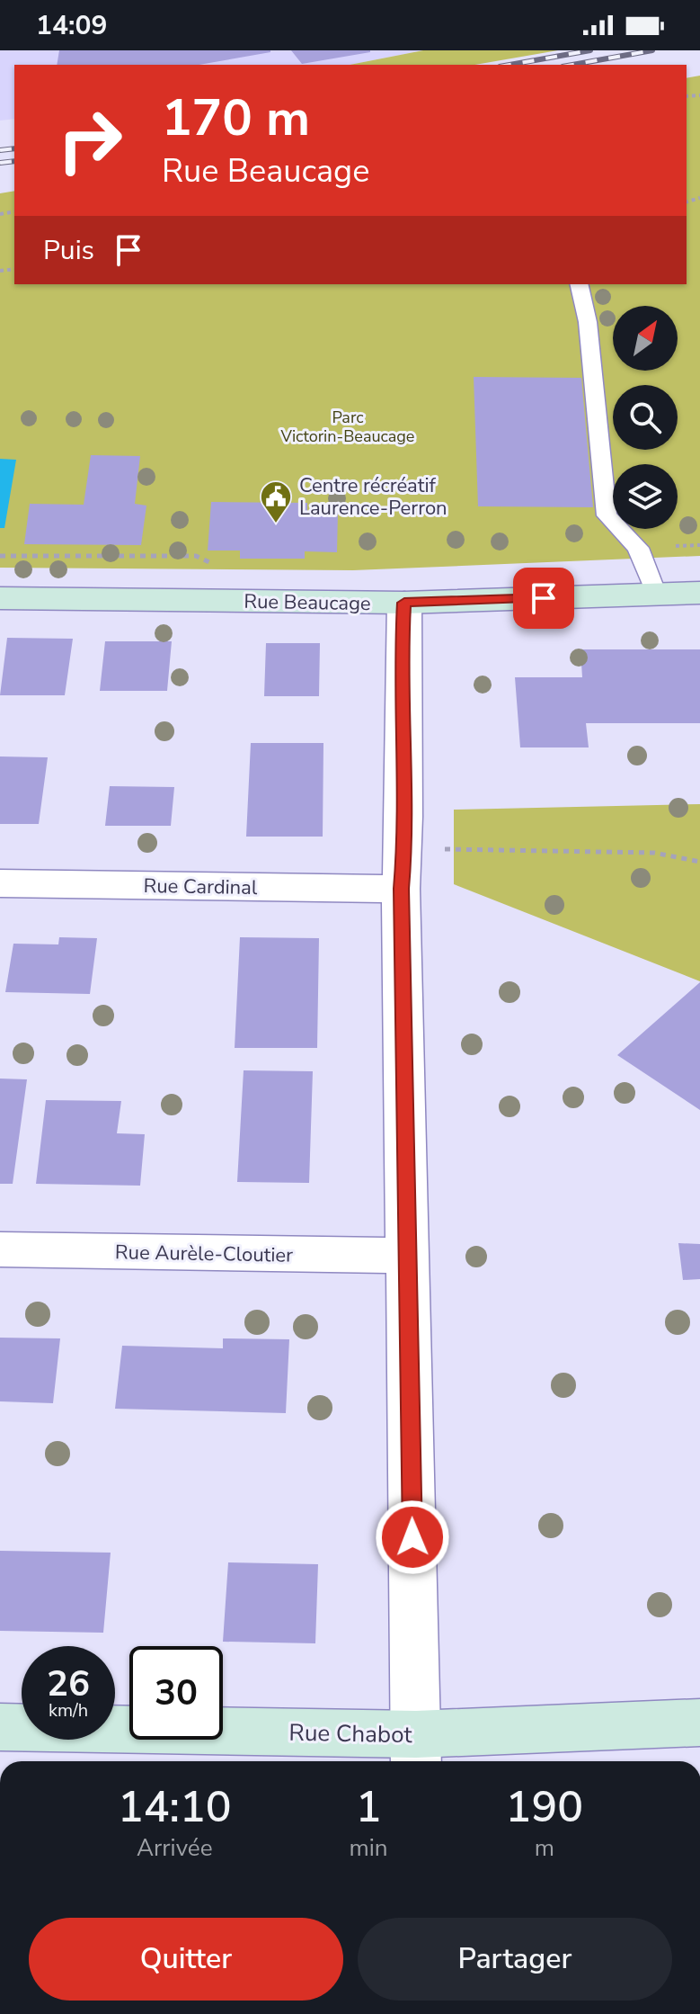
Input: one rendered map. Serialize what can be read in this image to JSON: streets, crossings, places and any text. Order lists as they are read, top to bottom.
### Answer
{
  "streets": {
    "street": [
      "Rue Beaucage",
      "Rue Cardinal",
      "Rue Aurèle-Cloutier",
      "Rue Chabot"
    ]
  },
  "parks": ["Parc Victorin-Beaucage"],
  "places": {
    "public building": ["Centre récréatif Laurence-Perron"]
  },
  "north": "top right",
  "page": {
    "status": "14:09",
    "turn": ["170 m", "Rue Beaucage"],
    "then": "Puis",
    "speed": "26 km/h",
    "limit": "30",
    "eta": [
      "14:10",
      "Arrivée",
      "1",
      "min",
      "190",
      "m"
    ],
    "buttons": ["Quitter", "Partager"]
  }
}
